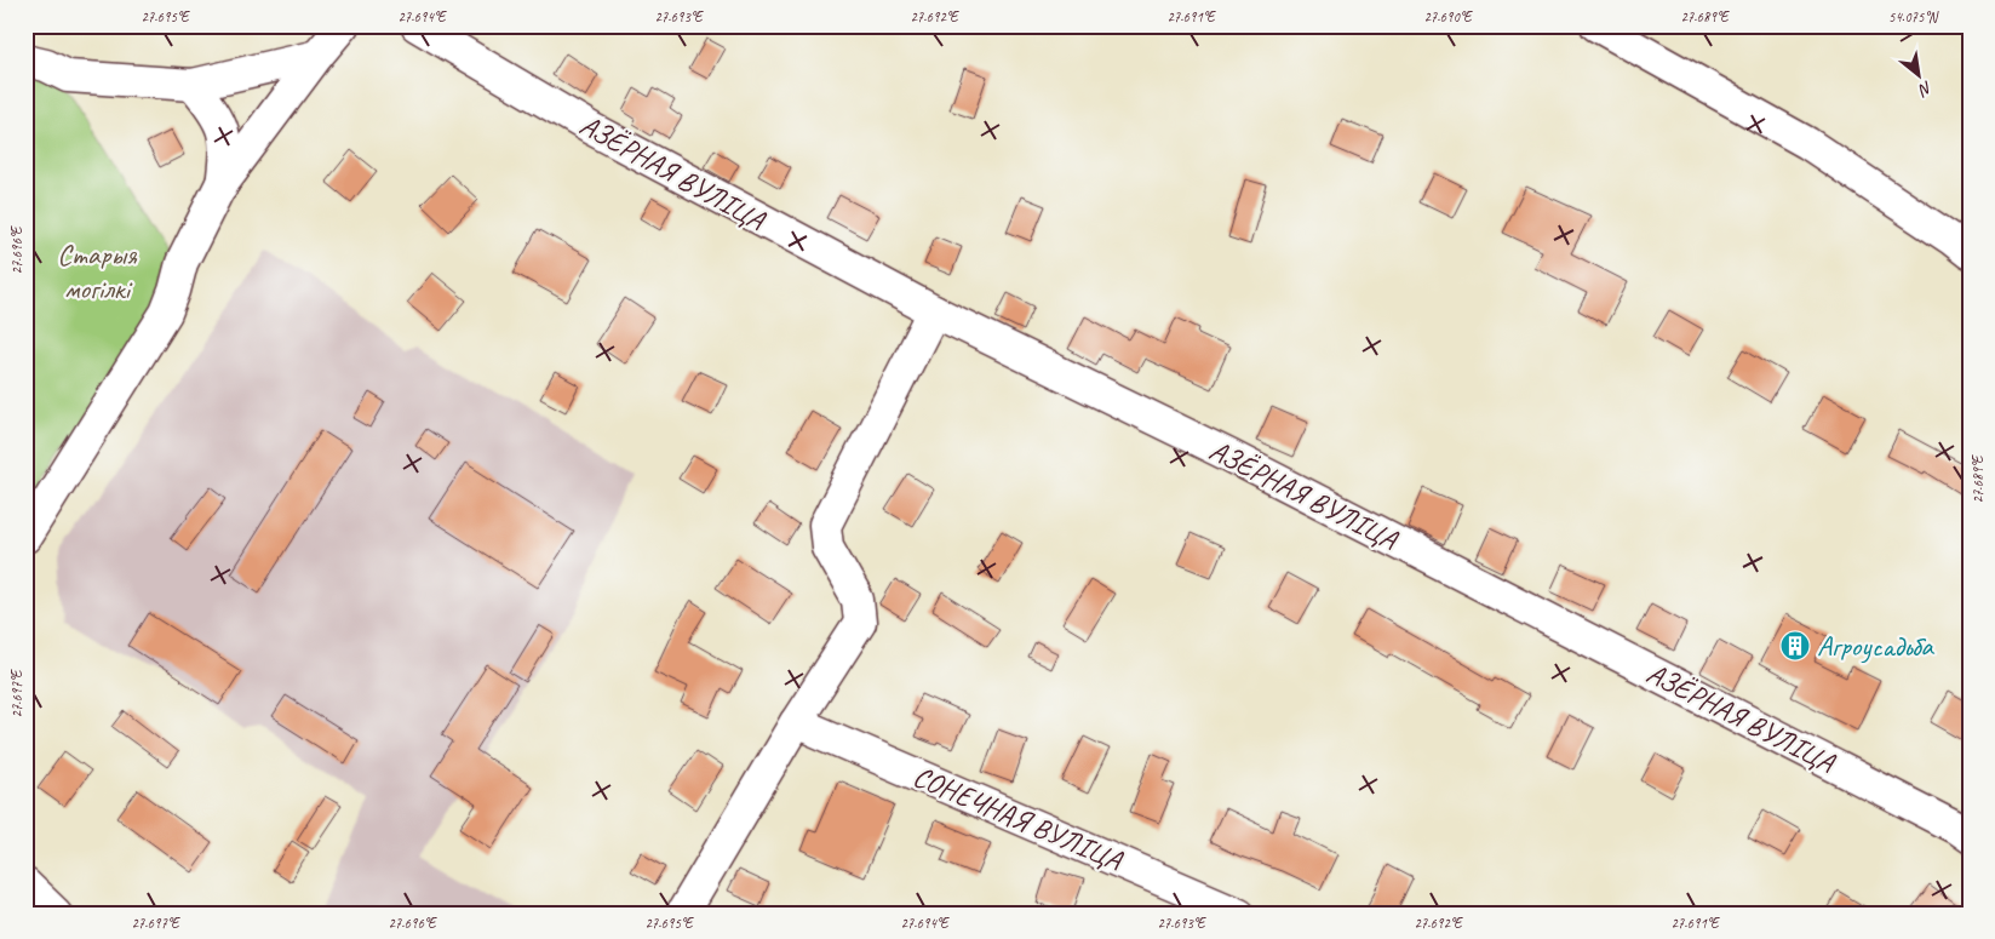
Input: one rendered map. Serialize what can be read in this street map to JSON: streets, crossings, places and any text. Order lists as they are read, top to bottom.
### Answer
{
  "streets": {
    "street": ["АЗЁРНАЯ ВУЛІЦА", "СОНЕЧНАЯ ВУЛІЦА"]
  },
  "parks": ["Старыя могілкі"],
  "places": {
    "building": ["Агроусадьба"]
  },
  "north": "bottom right",
  "coordinates": [
    "27.695°E",
    "27.694°E",
    "27.693°E",
    "27.692°E",
    "27.691°E",
    "27.690°E",
    "27.689°E",
    "54.075°N",
    "27.696°E",
    "27.697°E"
  ]
}
